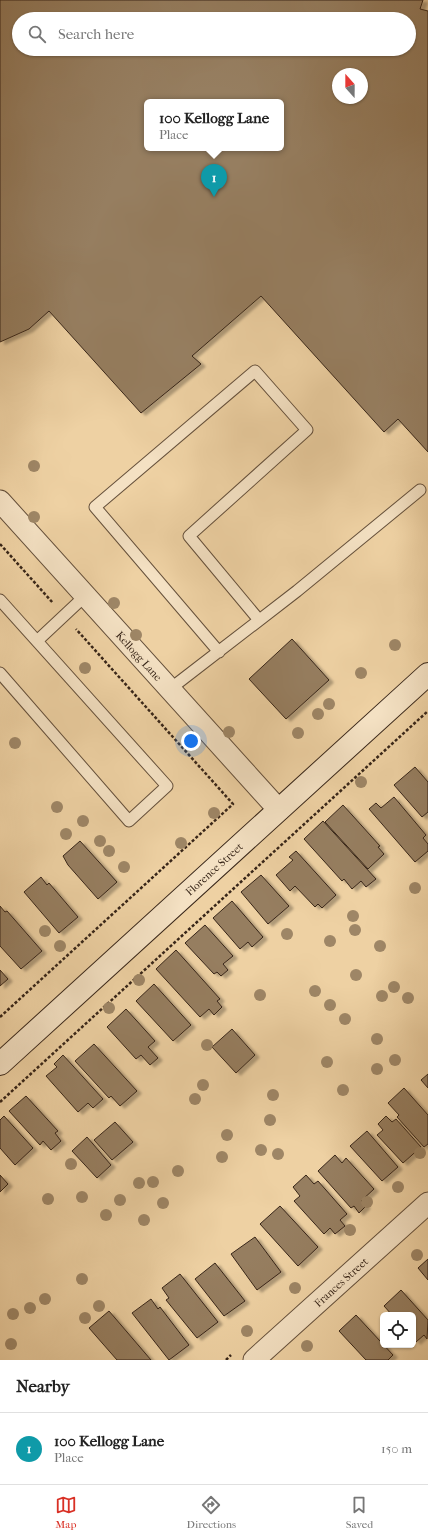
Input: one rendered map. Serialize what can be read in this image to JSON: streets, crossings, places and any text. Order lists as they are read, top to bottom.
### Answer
{
  "streets": {
    "main road": ["Florence Street"],
    "street": ["Kellogg Lane", "Frances Street"]
  },
  "crossings": [
    ["Kellogg Lane", "Florence Street"]
  ],
  "north": "top",
  "page": {
    "search": "Search here",
    "popup": ["100 Kellogg Lane", "Place"],
    "pins": "1",
    "heading": "Nearby",
    "list": [
      {
        "mark": "1",
        "name": "100 Kellogg Lane",
        "note": "Place",
        "value": "150 m"
      }
    ],
    "nav": ["Map", "Directions", "Saved"]
  }
}
